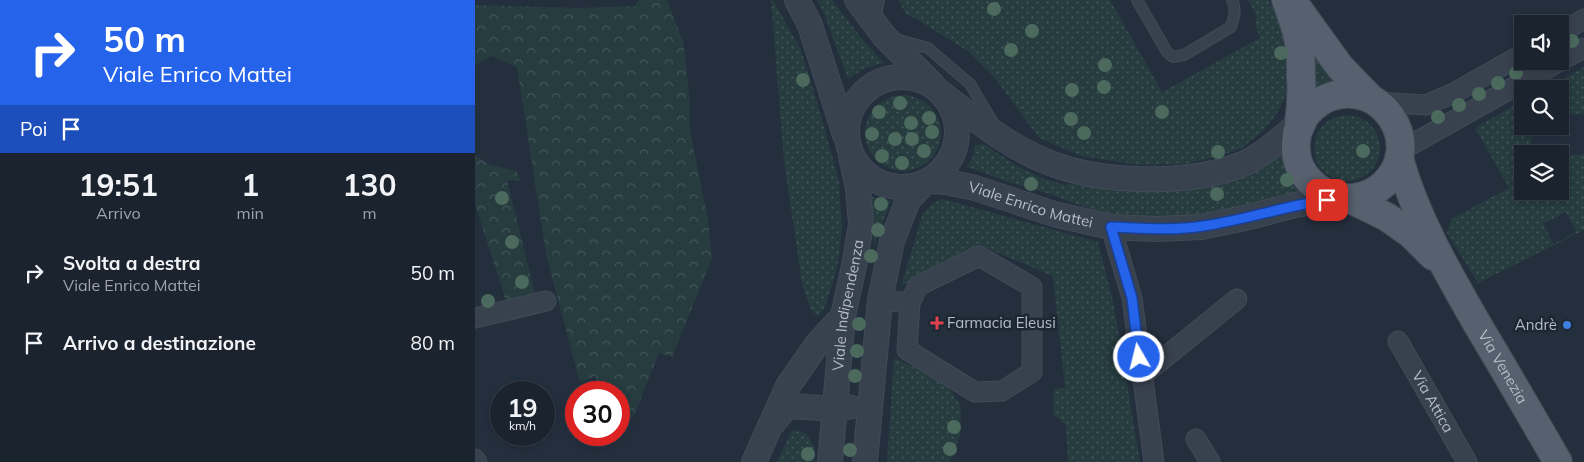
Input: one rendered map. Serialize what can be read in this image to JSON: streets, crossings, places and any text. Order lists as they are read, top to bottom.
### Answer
{
  "streets": {
    "main road": ["Via Venezia"],
    "street": ["Viale Enrico Mattei", "Viale Indipendenza", "Via Attica"]
  },
  "crossings": [
    ["Viale Enrico Mattei", "Viale Indipendenza"]
  ],
  "places": {
    "health": ["Farmacia Eleusi"],
    "other": ["Andrè"]
  },
  "page": {
    "turn": ["50 m", "Viale Enrico Mattei"],
    "then": "Poi",
    "eta": [
      "19:51",
      "Arrivo",
      "1",
      "min",
      "130",
      "m"
    ],
    "list": [
      {
        "name": "Svolta a destra",
        "note": "Viale Enrico Mattei",
        "value": "50 m"
      },
      {
        "name": "Arrivo a destinazione",
        "value": "80 m"
      }
    ],
    "speed": "19 km/h",
    "limit": "30"
  }
}
